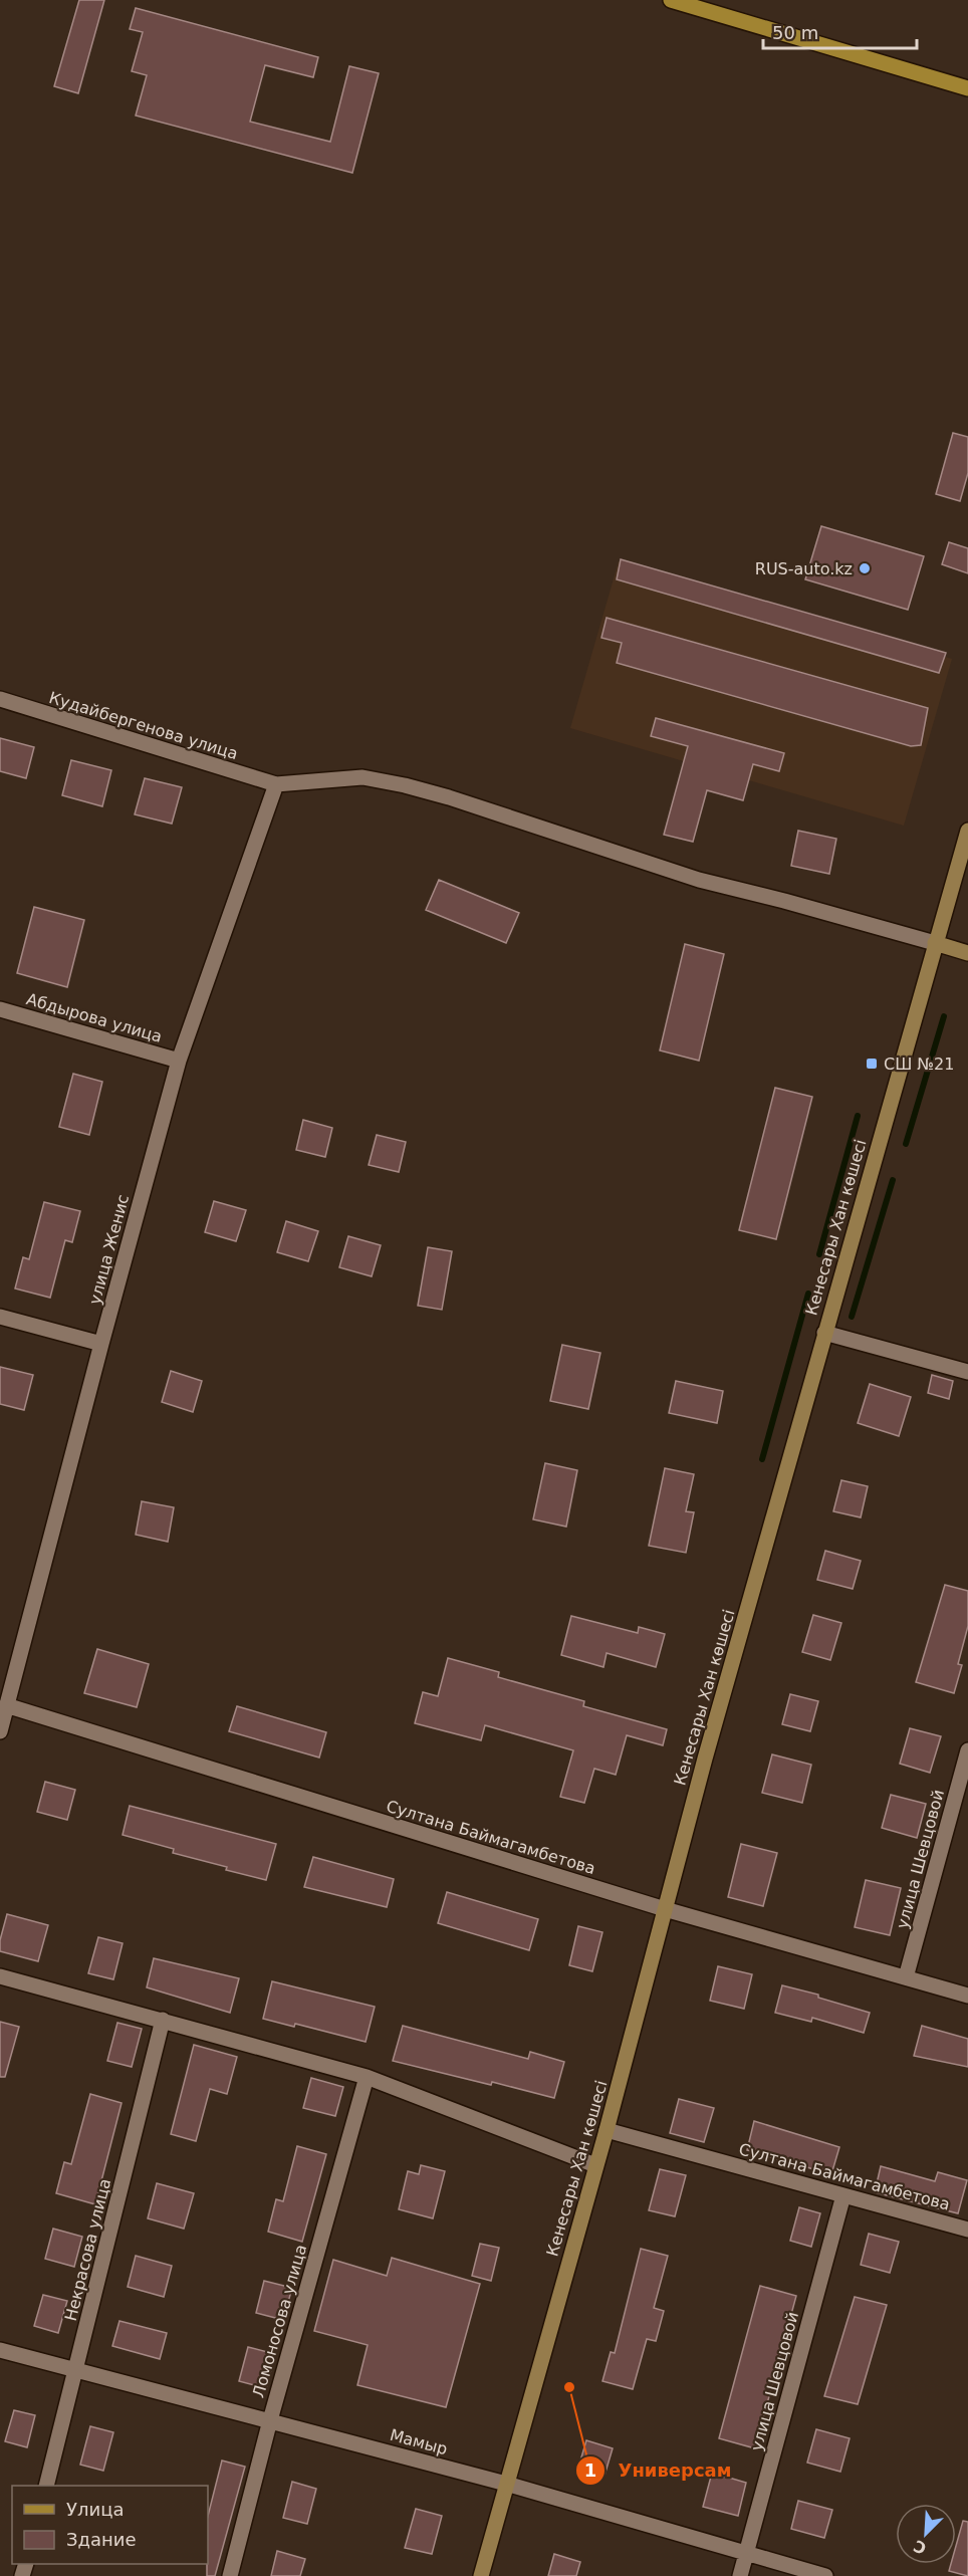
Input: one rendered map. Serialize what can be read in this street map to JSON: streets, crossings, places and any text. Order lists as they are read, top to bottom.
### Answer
{
  "streets": {
    "main road": ["Кенесары Хан көшесі"],
    "street": [
      "Кудайбергенова улица",
      "Абдырова улица",
      "улица Женис",
      "Султана Баймагамбетова",
      "улица Шевцовой",
      "Некрасова улица",
      "Ломоносова улица",
      "Мамыр"
    ]
  },
  "crossings": [
    ["Кудайбергенова улица", "улица Женис"],
    ["Абдырова улица", "улица Женис"],
    ["Кенесары Хан көшесі", "Султана Баймагамбетова"],
    ["Кенесары Хан көшесі", "Мамыр"],
    ["улица Женис", "Султана Баймагамбетова"],
    ["Султана Баймагамбетова", "улица Шевцовой"],
    ["улица Шевцовой", "Мамыр"],
    ["Некрасова улица", "Мамыр"],
    ["Ломоносова улица", "Мамыр"]
  ],
  "places": {
    "other": ["RUS-auto.kz", "Универсам"],
    "transit": ["СШ №21"]
  },
  "legend": ["Улица", "Здание"],
  "scale_bar": "50 m",
  "north": "bottom left"
}
